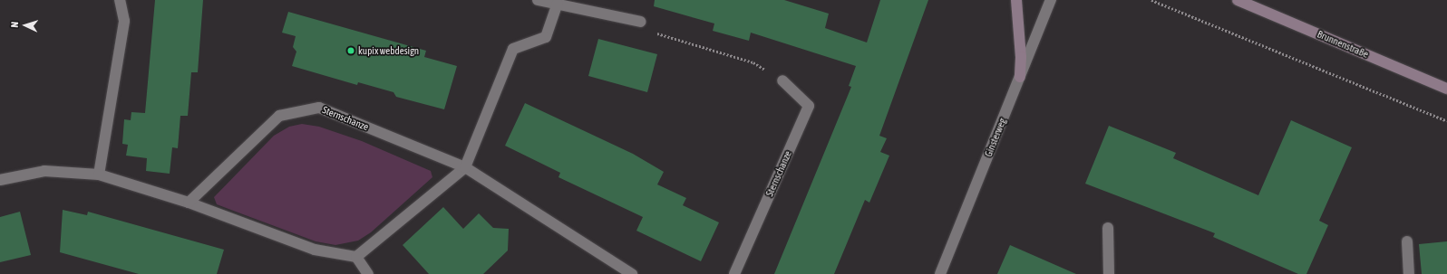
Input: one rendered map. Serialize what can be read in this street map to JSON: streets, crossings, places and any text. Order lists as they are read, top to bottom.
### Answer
{
  "streets": {
    "main road": ["Brunnenstraße"],
    "street": ["Sternschanze", "Ginsterweg"]
  },
  "places": ["kupix webdesign"],
  "north": "left"
}
